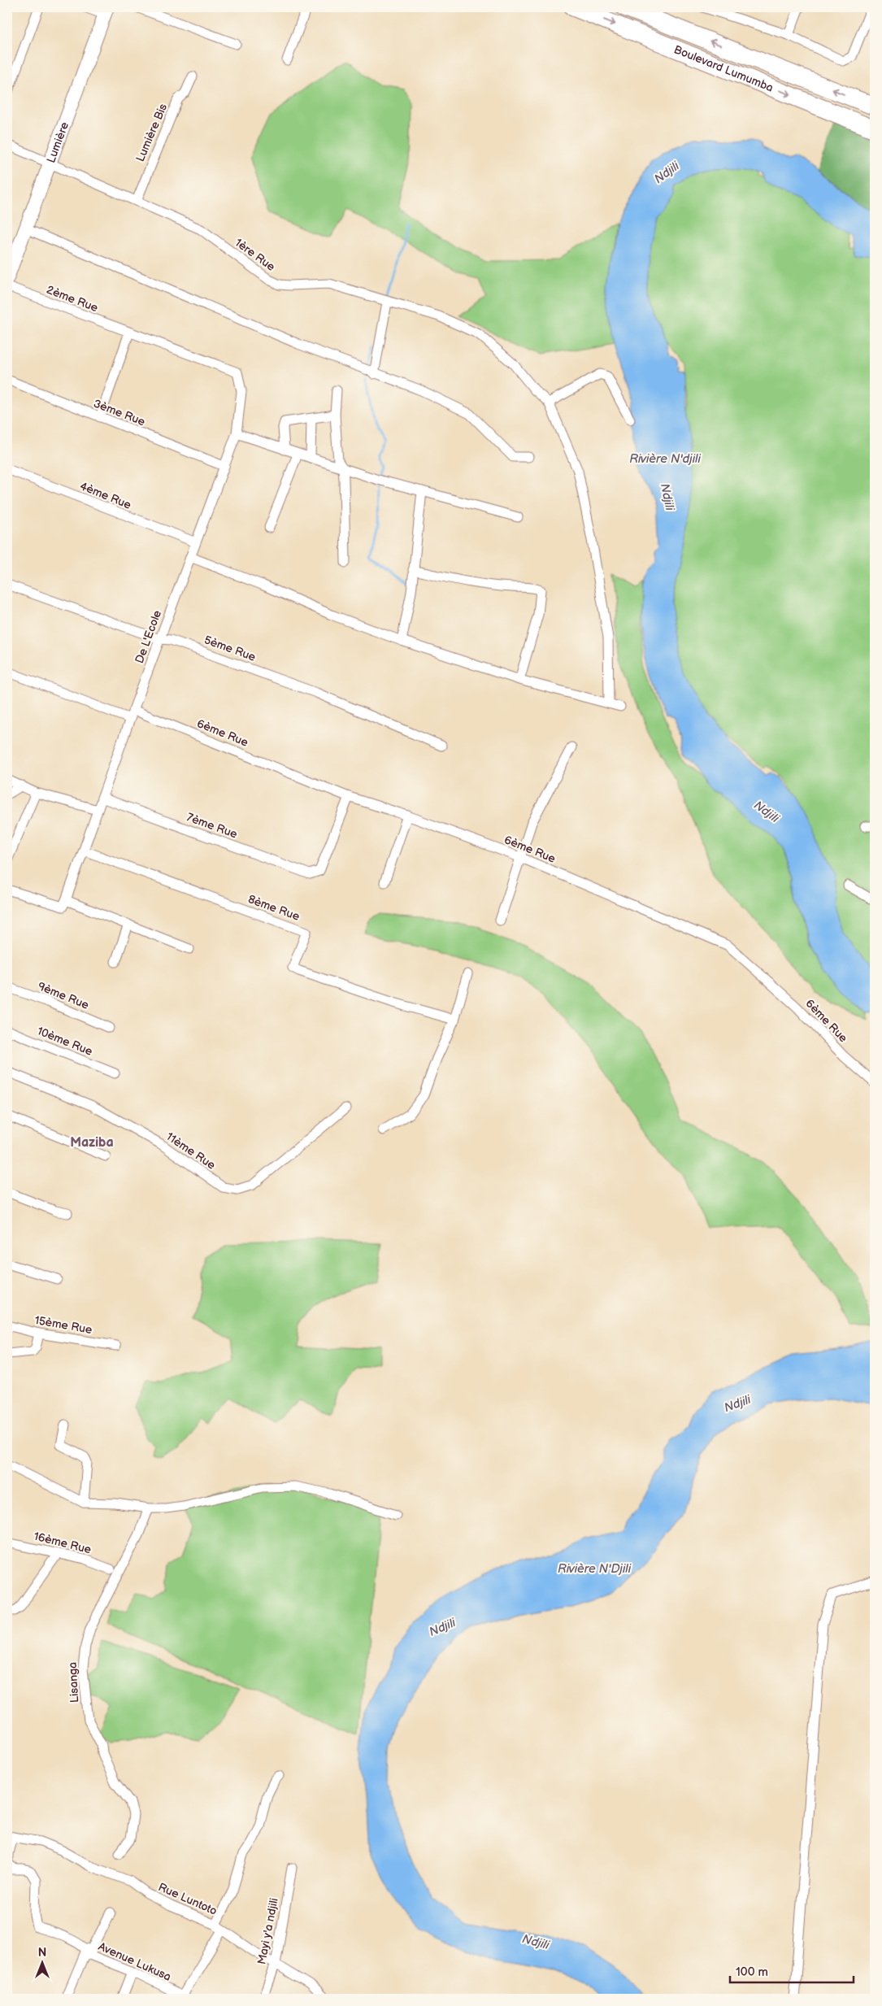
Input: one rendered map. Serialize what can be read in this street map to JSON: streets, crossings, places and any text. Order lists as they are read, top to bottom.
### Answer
{
  "streets": {
    "highway": ["Boulevard Lumumba"],
    "street": [
      "Lumière Bis",
      "Lumière",
      "1ère Rue",
      "2ème Rue",
      "3ème Rue",
      "4ème Rue",
      "De L'Ecole",
      "5ème Rue",
      "6ème Rue",
      "7ème Rue",
      "8ème Rue",
      "9ème Rue",
      "10ème Rue",
      "11ème Rue",
      "15ème Rue",
      "16ème Rue",
      "Lisanga",
      "Rue Luntoto",
      "Mayi y'a ndjili",
      "Avenue Lukusa"
    ]
  },
  "crossings": [
    ["Lumière Bis", "1ère Rue"],
    ["Lumière", "1ère Rue"],
    ["2ème Rue", "De L'Ecole"],
    ["3ème Rue", "De L'Ecole"],
    ["4ème Rue", "De L'Ecole"],
    ["De L'Ecole", "5ème Rue"],
    ["De L'Ecole", "6ème Rue"],
    ["De L'Ecole", "7ème Rue"],
    ["De L'Ecole", "8ème Rue"],
    ["6ème Rue", "7ème Rue"],
    ["Rue Luntoto", "Mayi y'a ndjili"]
  ],
  "districts": ["Maziba"],
  "water": ["Ndjili", "Rivière N'djili", "Rivière N'Djili"],
  "scale_bar": "100 m",
  "north": "top"
}
